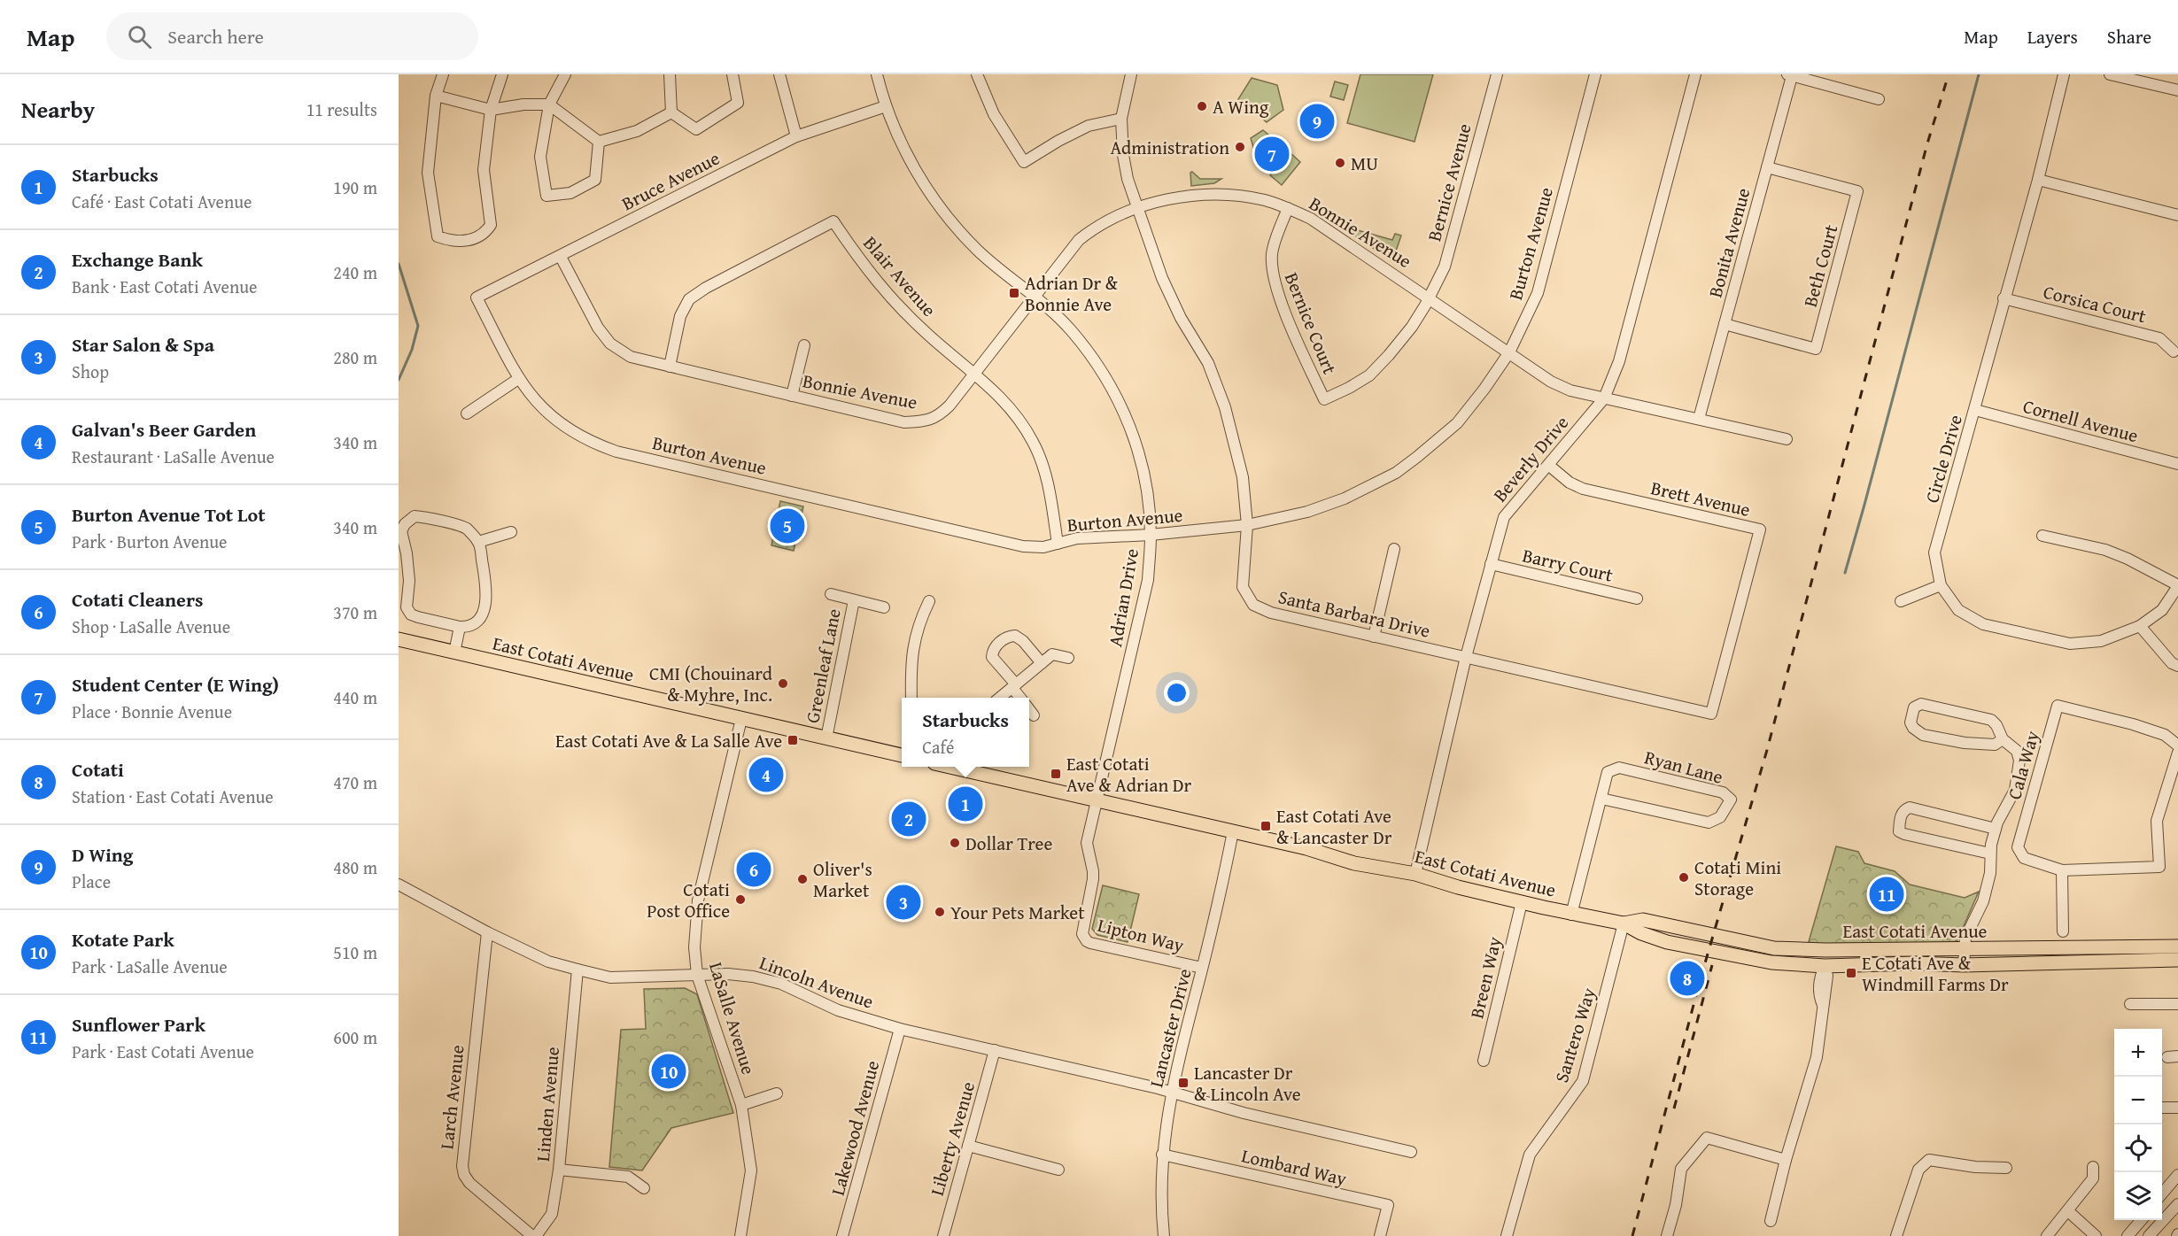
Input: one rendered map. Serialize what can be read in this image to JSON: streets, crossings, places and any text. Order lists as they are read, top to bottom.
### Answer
{
  "streets": {
    "main road": ["East Cotati Avenue"],
    "street": [
      "Bruce Avenue",
      "Bernice Avenue",
      "Bonnie Avenue",
      "Bonita Avenue",
      "Burton Avenue",
      "Beth Court",
      "Blair Avenue",
      "Corsica Court",
      "Bernice Court",
      "Cornell Avenue",
      "Beverly Drive",
      "Circle Drive",
      "Brett Avenue",
      "Barry Court",
      "Adrian Drive",
      "Santa Barbara Drive",
      "Greenleaf Lane",
      "Cala Way",
      "Ryan Lane",
      "Lipton Way",
      "Breen Way",
      "Lincoln Avenue",
      "LaSalle Avenue",
      "Lancaster Drive",
      "Santero Way",
      "Larch Avenue",
      "Linden Avenue",
      "Lakewood Avenue",
      "Liberty Avenue",
      "Lombard Way"
    ]
  },
  "crossings": [
    ["Bruce Avenue", "Bonnie Avenue"],
    ["Bruce Avenue", "Burton Avenue"],
    ["Bruce Avenue", "Adrian Drive"],
    ["Bernice Avenue", "Bonnie Avenue"],
    ["Bernice Avenue", "Bernice Court"],
    ["Bonnie Avenue", "Bonita Avenue"],
    ["Bonnie Avenue", "Burton Avenue"],
    ["Bonnie Avenue", "Blair Avenue"],
    ["Bonnie Avenue", "Bernice Court"],
    ["Bonnie Avenue", "Beverly Drive"],
    ["Bonnie Avenue", "Adrian Drive"],
    ["Bonnie Avenue", "Santa Barbara Drive"],
    ["Bonita Avenue", "Beth Court"],
    ["Burton Avenue", "Blair Avenue"],
    ["Burton Avenue", "Adrian Drive"],
    ["Burton Avenue", "Santa Barbara Drive"],
    ["Corsica Court", "Circle Drive"],
    ["Cornell Avenue", "Circle Drive"],
    ["Beverly Drive", "Brett Avenue"],
    ["Beverly Drive", "Barry Court"],
    ["Beverly Drive", "Santa Barbara Drive"],
    ["Beverly Drive", "East Cotati Avenue"],
    ["Brett Avenue", "Santa Barbara Drive"],
    ["Adrian Drive", "East Cotati Avenue"],
    ["Adrian Drive", "Lipton Way"],
    ["East Cotati Avenue", "Greenleaf Lane"],
    ["East Cotati Avenue", "Ryan Lane"],
    ["East Cotati Avenue", "Lipton Way"],
    ["East Cotati Avenue", "Breen Way"],
    ["East Cotati Avenue", "LaSalle Avenue"],
    ["East Cotati Avenue", "Lancaster Drive"],
    ["East Cotati Avenue", "Santero Way"],
    ["Lipton Way", "Lancaster Drive"],
    ["Lincoln Avenue", "LaSalle Avenue"],
    ["Lincoln Avenue", "Lancaster Drive"],
    ["Lincoln Avenue", "Larch Avenue"],
    ["Lincoln Avenue", "Linden Avenue"],
    ["Lincoln Avenue", "Lakewood Avenue"],
    ["Lincoln Avenue", "Liberty Avenue"],
    ["Lancaster Drive", "Lombard Way"],
    ["Larch Avenue", "Linden Avenue"]
  ],
  "places": {
    "other": [
      "A Wing",
      "Administration",
      "MU",
      "CMI (Chouinard & Myhre, Inc.",
      "Dollar Tree",
      "Cotati Mini Storage",
      "Oliver's Market",
      "Cotati Post Office",
      "Your Pets Market"
    ],
    "transit": [
      "Adrian Dr & Bonnie Ave",
      "East Cotati Ave & La Salle Ave",
      "East Cotati Ave & Adrian Dr",
      "East Cotati Ave & Lancaster Dr",
      "E Cotati Ave & Windmill Farms Dr",
      "Lancaster Dr & Lincoln Ave"
    ]
  },
  "page": {
    "header": "Map",
    "search": "Search here",
    "nav": ["Map", "Layers", "Share"],
    "heading": ["Nearby", "11 results"],
    "pins": [
      "9",
      "7",
      "5",
      "4",
      "1",
      "2",
      "6",
      "11",
      "3",
      "8",
      "10"
    ],
    "list": [
      {
        "mark": "1",
        "name": "Starbucks",
        "note": "Café · East Cotati Avenue",
        "value": "190 m"
      },
      {
        "mark": "2",
        "name": "Exchange Bank",
        "note": "Bank · East Cotati Avenue",
        "value": "240 m"
      },
      {
        "mark": "3",
        "name": "Star Salon & Spa",
        "note": "Shop",
        "value": "280 m"
      },
      {
        "mark": "4",
        "name": "Galvan's Beer Garden",
        "note": "Restaurant · LaSalle Avenue",
        "value": "340 m"
      },
      {
        "mark": "5",
        "name": "Burton Avenue Tot Lot",
        "note": "Park · Burton Avenue",
        "value": "340 m"
      },
      {
        "mark": "6",
        "name": "Cotati Cleaners",
        "note": "Shop · LaSalle Avenue",
        "value": "370 m"
      },
      {
        "mark": "7",
        "name": "Student Center (E Wing)",
        "note": "Place · Bonnie Avenue",
        "value": "440 m"
      },
      {
        "mark": "8",
        "name": "Cotati",
        "note": "Station · East Cotati Avenue",
        "value": "470 m"
      },
      {
        "mark": "9",
        "name": "D Wing",
        "note": "Place",
        "value": "480 m"
      },
      {
        "mark": "10",
        "name": "Kotate Park",
        "note": "Park · LaSalle Avenue",
        "value": "510 m"
      },
      {
        "mark": "11",
        "name": "Sunflower Park",
        "note": "Park · East Cotati Avenue",
        "value": "600 m"
      }
    ],
    "popup": ["Starbucks", "Café"],
    "map_buttons": ["+", "−"]
  }
}
